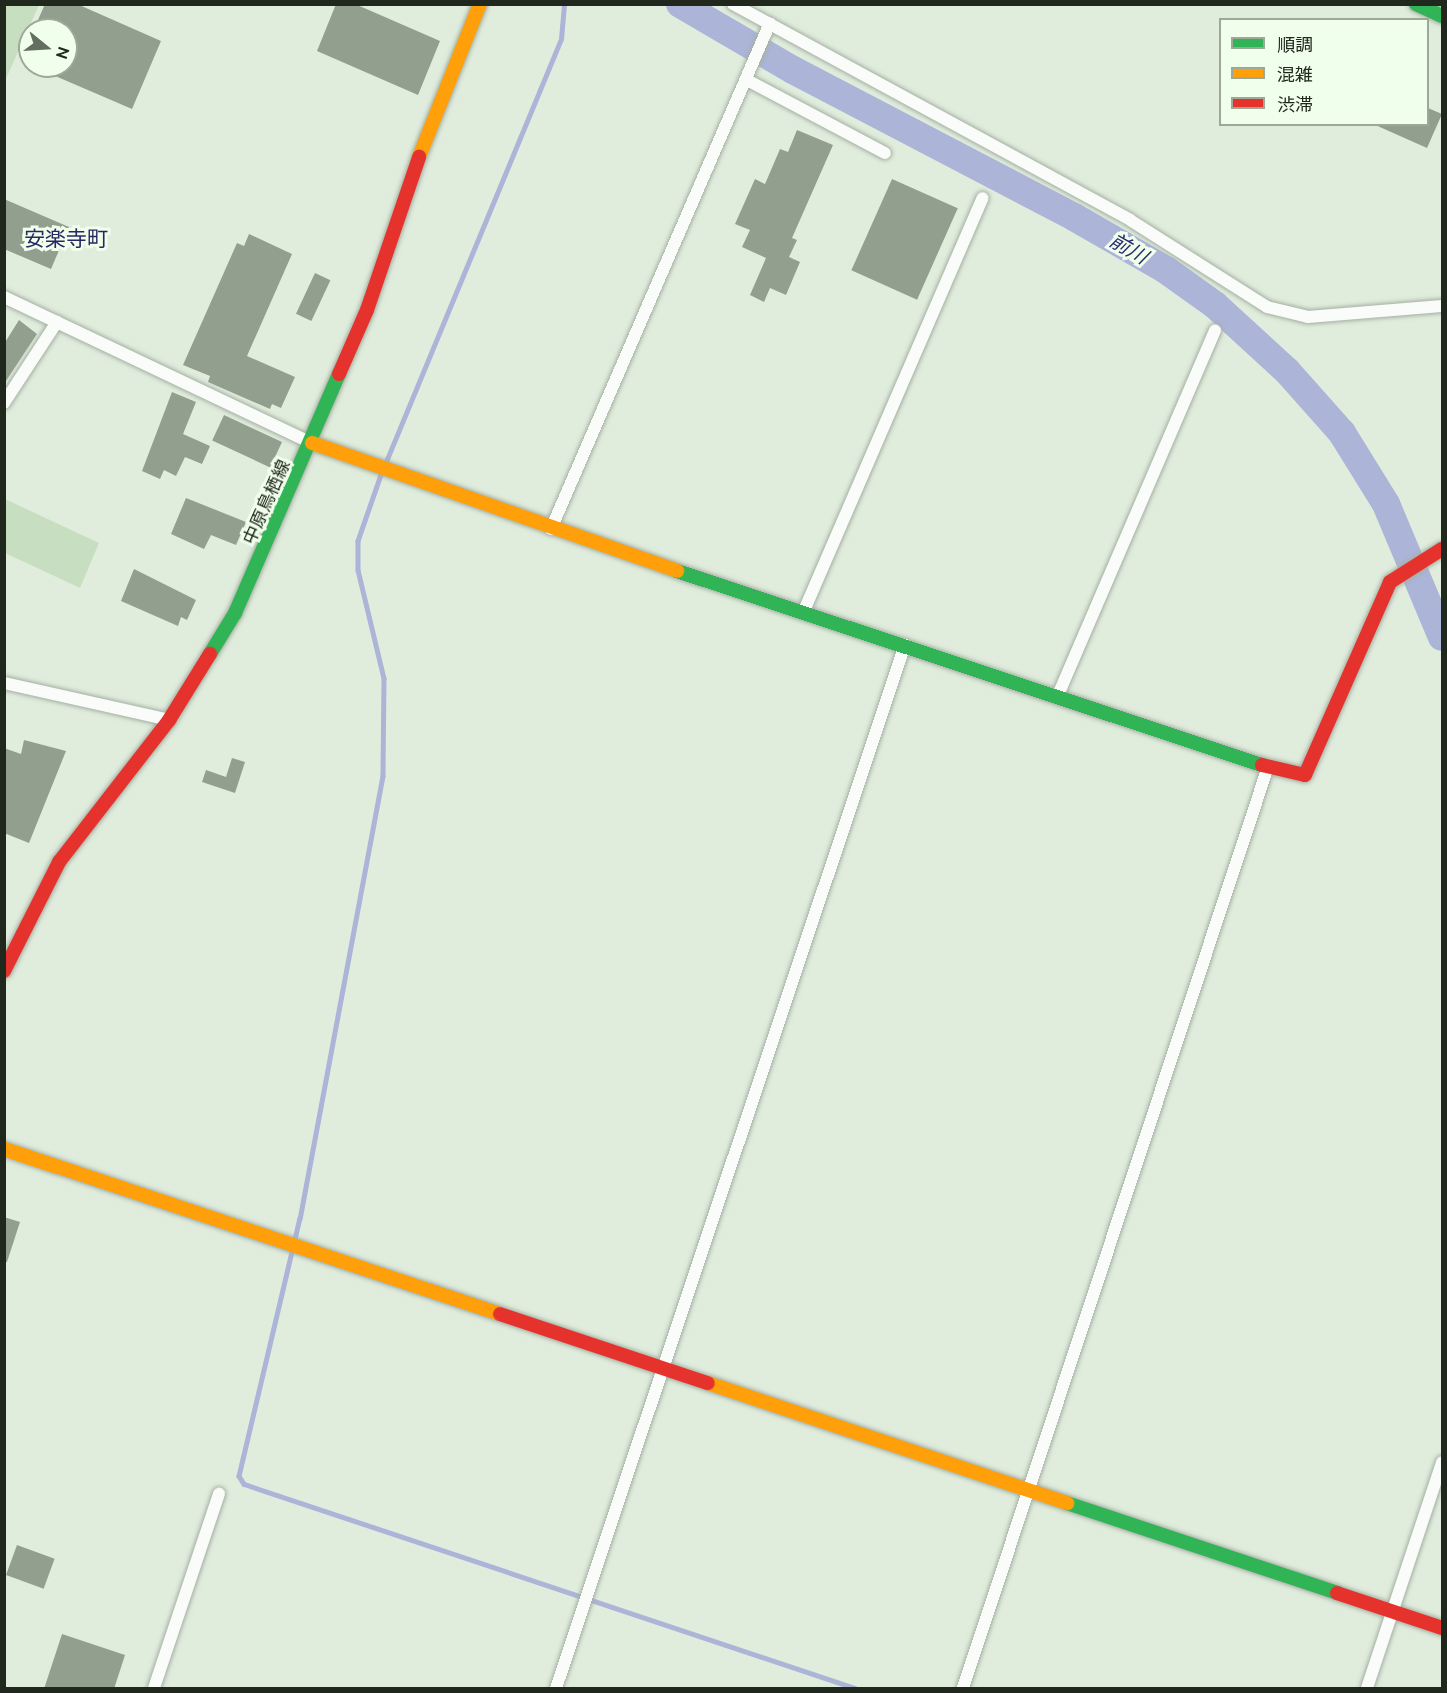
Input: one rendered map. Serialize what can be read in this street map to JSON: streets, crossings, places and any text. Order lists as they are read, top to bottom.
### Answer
{
  "streets": {
    "street": ["中原鳥栖線"]
  },
  "districts": ["安楽寺町"],
  "water": ["前川"],
  "legend": ["順調", "混雑", "渋滞"],
  "north": "right"
}
